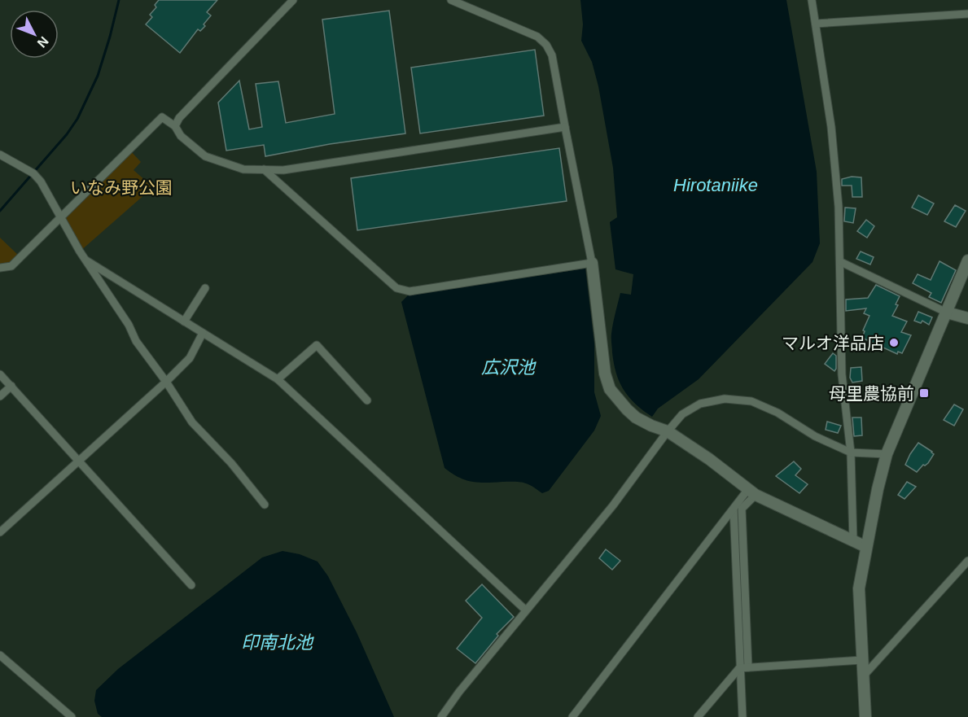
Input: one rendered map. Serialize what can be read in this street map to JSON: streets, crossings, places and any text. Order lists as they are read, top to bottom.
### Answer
{
  "water": ["Hirotaniike", "広沢池", "印南北池"],
  "parks": ["いなみ野公園"],
  "places": {
    "other": ["マルオ洋品店"],
    "transit": ["母里農協前"]
  },
  "north": "bottom right"
}
